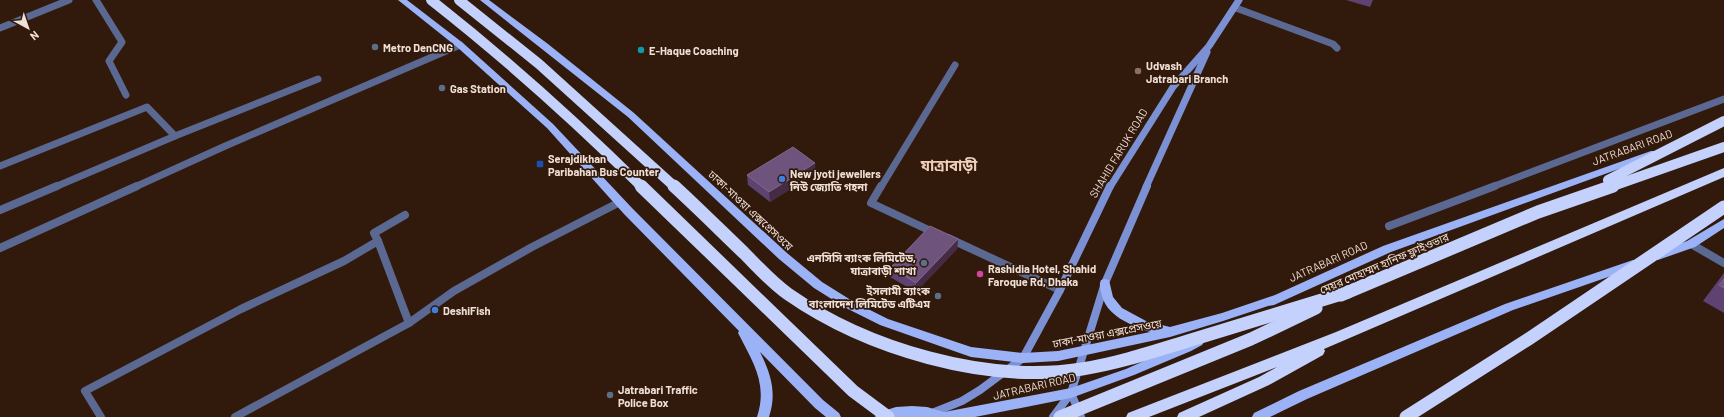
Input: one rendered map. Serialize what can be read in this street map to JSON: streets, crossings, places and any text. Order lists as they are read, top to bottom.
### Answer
{
  "streets": {
    "highway": ["মেয়র মোহাম্মদ হানিফ ফ্লাইওভার"],
    "main road": ["JATRABARI ROAD", "SHAHID FARUK ROAD", "ঢাকা-মাওয়া এক্সপ্রেসওয়ে"]
  },
  "crossings": [
    ["JATRABARI ROAD", "SHAHID FARUK ROAD"],
    ["JATRABARI ROAD", "ঢাকা-মাওয়া এক্সপ্রেসওয়ে"],
    ["SHAHID FARUK ROAD", "ঢাকা-মাওয়া এক্সপ্রেসওয়ে"]
  ],
  "districts": ["যাত্রাবাড়ী"],
  "places": {
    "other": [
      "Metro DenCNG",
      "E-Haque Coaching",
      "Udvash Jatrabari Branch",
      "Gas Station",
      "New jyoti jewellers নিউ জ্যোতি গহনা",
      "এনসিসি ব্যাংক লিমিটেড, যাত্রাবাড়ী শাখা",
      "Rashidia Hotel, Shahid Faroque Rd, Dhaka",
      "ইসলামী ব্যাংক বাংলাদেশ লিমিটেড এটিএম",
      "DeshiFish",
      "Jatrabari Traffic Police Box"
    ],
    "transit": ["Serajdikhan Paribahan Bus Counter"]
  },
  "north": "bottom right"
}
